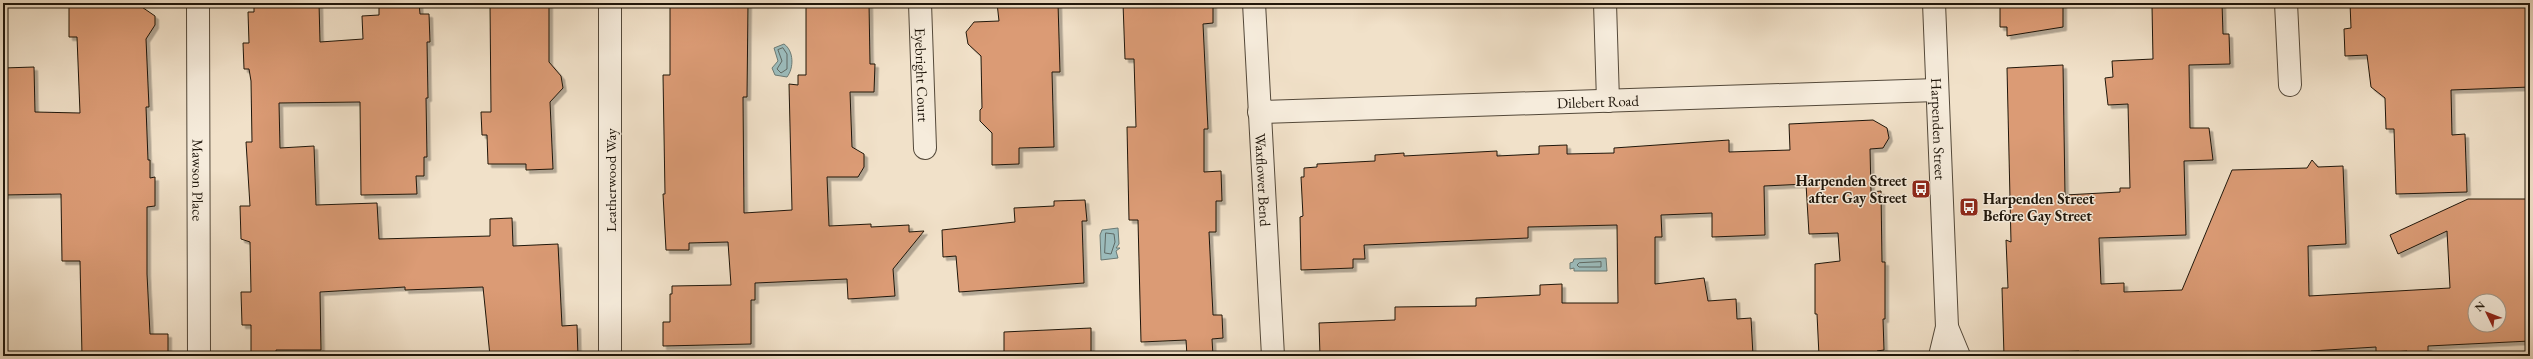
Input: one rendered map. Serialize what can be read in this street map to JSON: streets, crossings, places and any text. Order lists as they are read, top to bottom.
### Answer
{
  "streets": {
    "street": [
      "Eyebright Court",
      "Dilebert Road",
      "Harpenden Street",
      "Mawson Place",
      "Leatherwood Way",
      "Waxflower Bend"
    ]
  },
  "crossings": [
    ["Dilebert Road", "Harpenden Street"],
    ["Dilebert Road", "Waxflower Bend"]
  ],
  "places": {
    "bus stop": ["Harpenden Street after Gay Street", "Harpenden Street Before Gay Street"]
  },
  "north": "top left"
}
